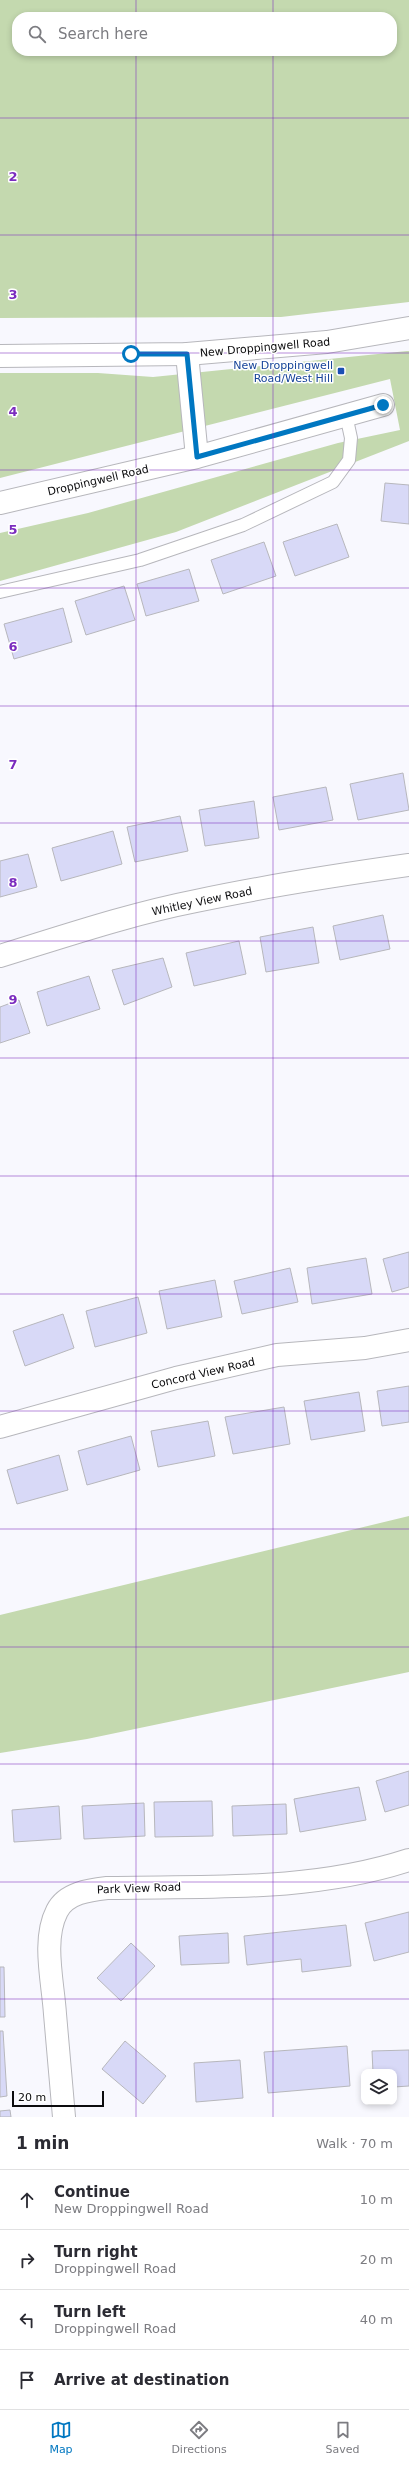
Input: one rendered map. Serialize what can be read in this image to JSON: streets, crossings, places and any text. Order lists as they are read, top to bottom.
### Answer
{
  "streets": {
    "street": [
      "New Droppingwell Road",
      "Droppingwell Road",
      "Whitley View Road",
      "Concord View Road",
      "Park View Road"
    ]
  },
  "places": {
    "transit": ["New Droppingwell Road/West Hill"]
  },
  "scale_bar": "20 m",
  "page": {
    "search": "Search here",
    "scale": "20 m",
    "heading": ["1 min", "Walk · 70 m"],
    "list": [
      ["Continue", "New Droppingwell Road", "10 m"],
      ["Turn right", "Droppingwell Road", "20 m"],
      ["Turn left", "Droppingwell Road", "40 m"],
      "Arrive at destination"
    ],
    "nav": ["Map", "Directions", "Saved"]
  },
  "grid": {
    "rows": [
      "2",
      "3",
      "4",
      "5",
      "6",
      "7",
      "8",
      "9"
    ]
  }
}
